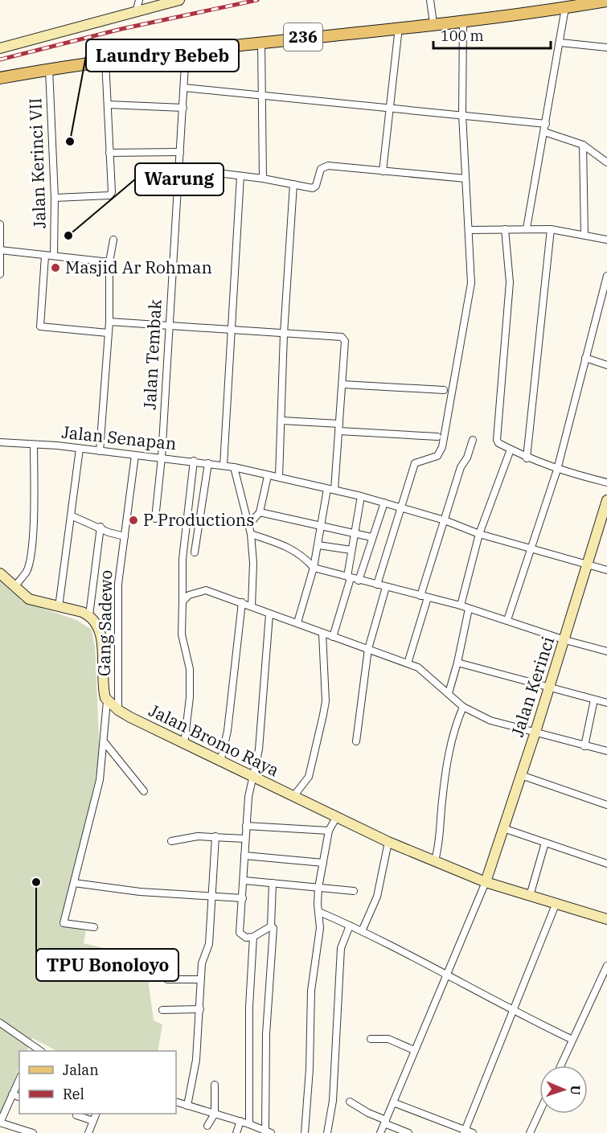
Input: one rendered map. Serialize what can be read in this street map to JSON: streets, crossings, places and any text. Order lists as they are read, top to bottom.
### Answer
{
  "streets": {
    "main road": ["236", "Jalan Kerinci", "Jalan Bromo Raya"],
    "street": [
      "Jalan Kerinci VII",
      "Jalan Tembak",
      "Jalan Senapan",
      "Gang Sadewo"
    ]
  },
  "crossings": [
    ["236", "Jalan Kerinci VII"],
    ["236", "Jalan Tembak"],
    ["Jalan Tembak", "Jalan Senapan"],
    ["Jalan Senapan", "Gang Sadewo"],
    ["Jalan Senapan", "Jalan Kerinci"],
    ["Gang Sadewo", "Jalan Bromo Raya"],
    ["Jalan Kerinci", "Jalan Bromo Raya"]
  ],
  "places": [
    "Laundry Bebeb",
    "Warung",
    "Masjid Ar Rohman",
    "P Productions",
    "TPU Bonoloyo"
  ],
  "legend": ["Jalan", "Rel"],
  "scale_bar": "100 m",
  "north": "right"
}
